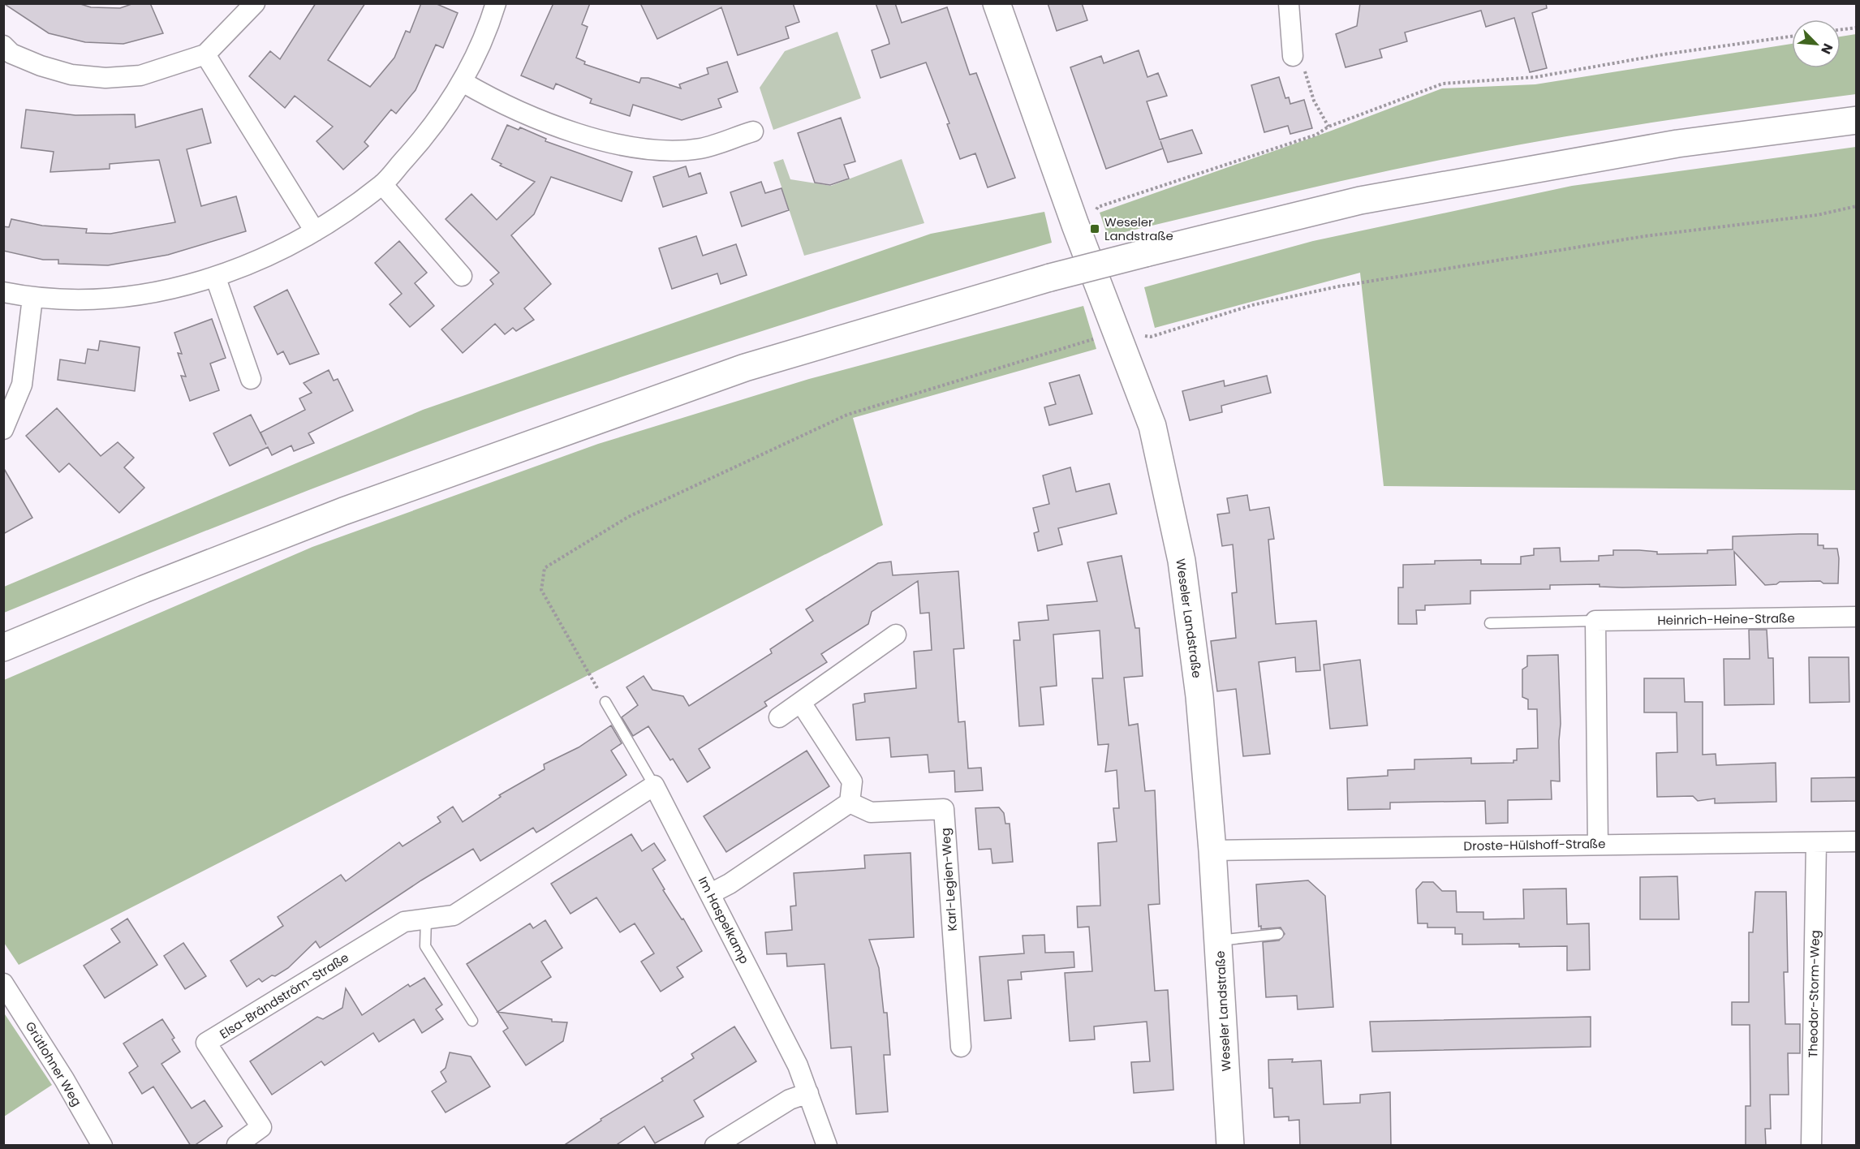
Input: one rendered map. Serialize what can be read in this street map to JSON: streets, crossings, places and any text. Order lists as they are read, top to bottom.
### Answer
{
  "streets": {
    "main road": ["Weseler Landstraße"],
    "street": [
      "Heinrich-Heine-Straße",
      "Droste-Hülshoff-Straße",
      "Karl-Legien-Weg",
      "Im Haspelkamp",
      "Theodor-Storm-Weg",
      "Elsa-Brändström-Straße",
      "Grütlohner Weg"
    ]
  },
  "crossings": [
    ["Weseler Landstraße", "Droste-Hülshoff-Straße"],
    ["Droste-Hülshoff-Straße", "Theodor-Storm-Weg"],
    ["Im Haspelkamp", "Elsa-Brändström-Straße"]
  ],
  "places": {
    "transit": ["Weseler Landstraße"]
  },
  "north": "bottom right"
}
